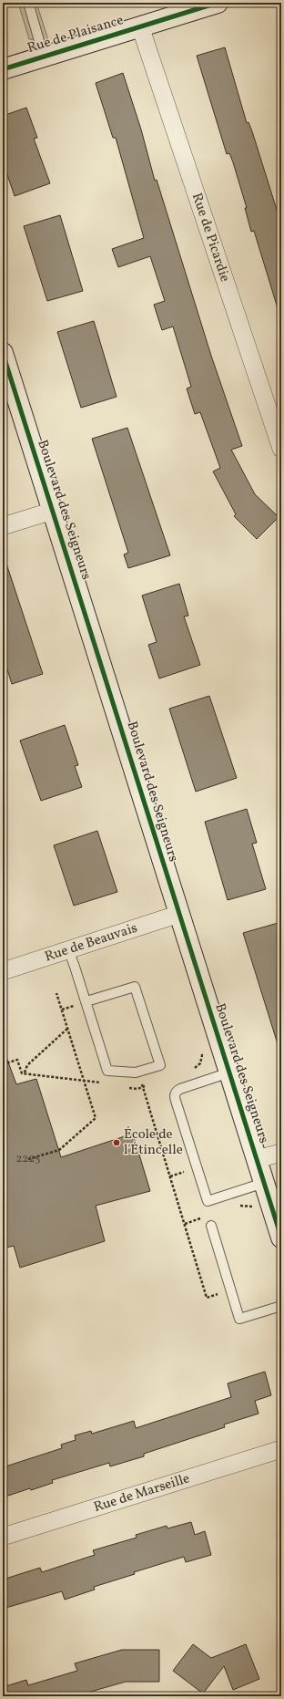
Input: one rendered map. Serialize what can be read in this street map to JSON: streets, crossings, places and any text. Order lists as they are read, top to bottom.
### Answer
{
  "streets": {
    "street": [
      "Rue de Plaisance",
      "Rue de Picardie",
      "Boulevard des Seigneurs",
      "Rue de Beauvais",
      "Rue de Marseille"
    ]
  },
  "crossings": [
    ["Rue de Plaisance", "Rue de Picardie"],
    ["Boulevard des Seigneurs", "Rue de Beauvais"]
  ],
  "places": ["École de l'Étincelle"],
  "house_numbers": ["2225"]
}
